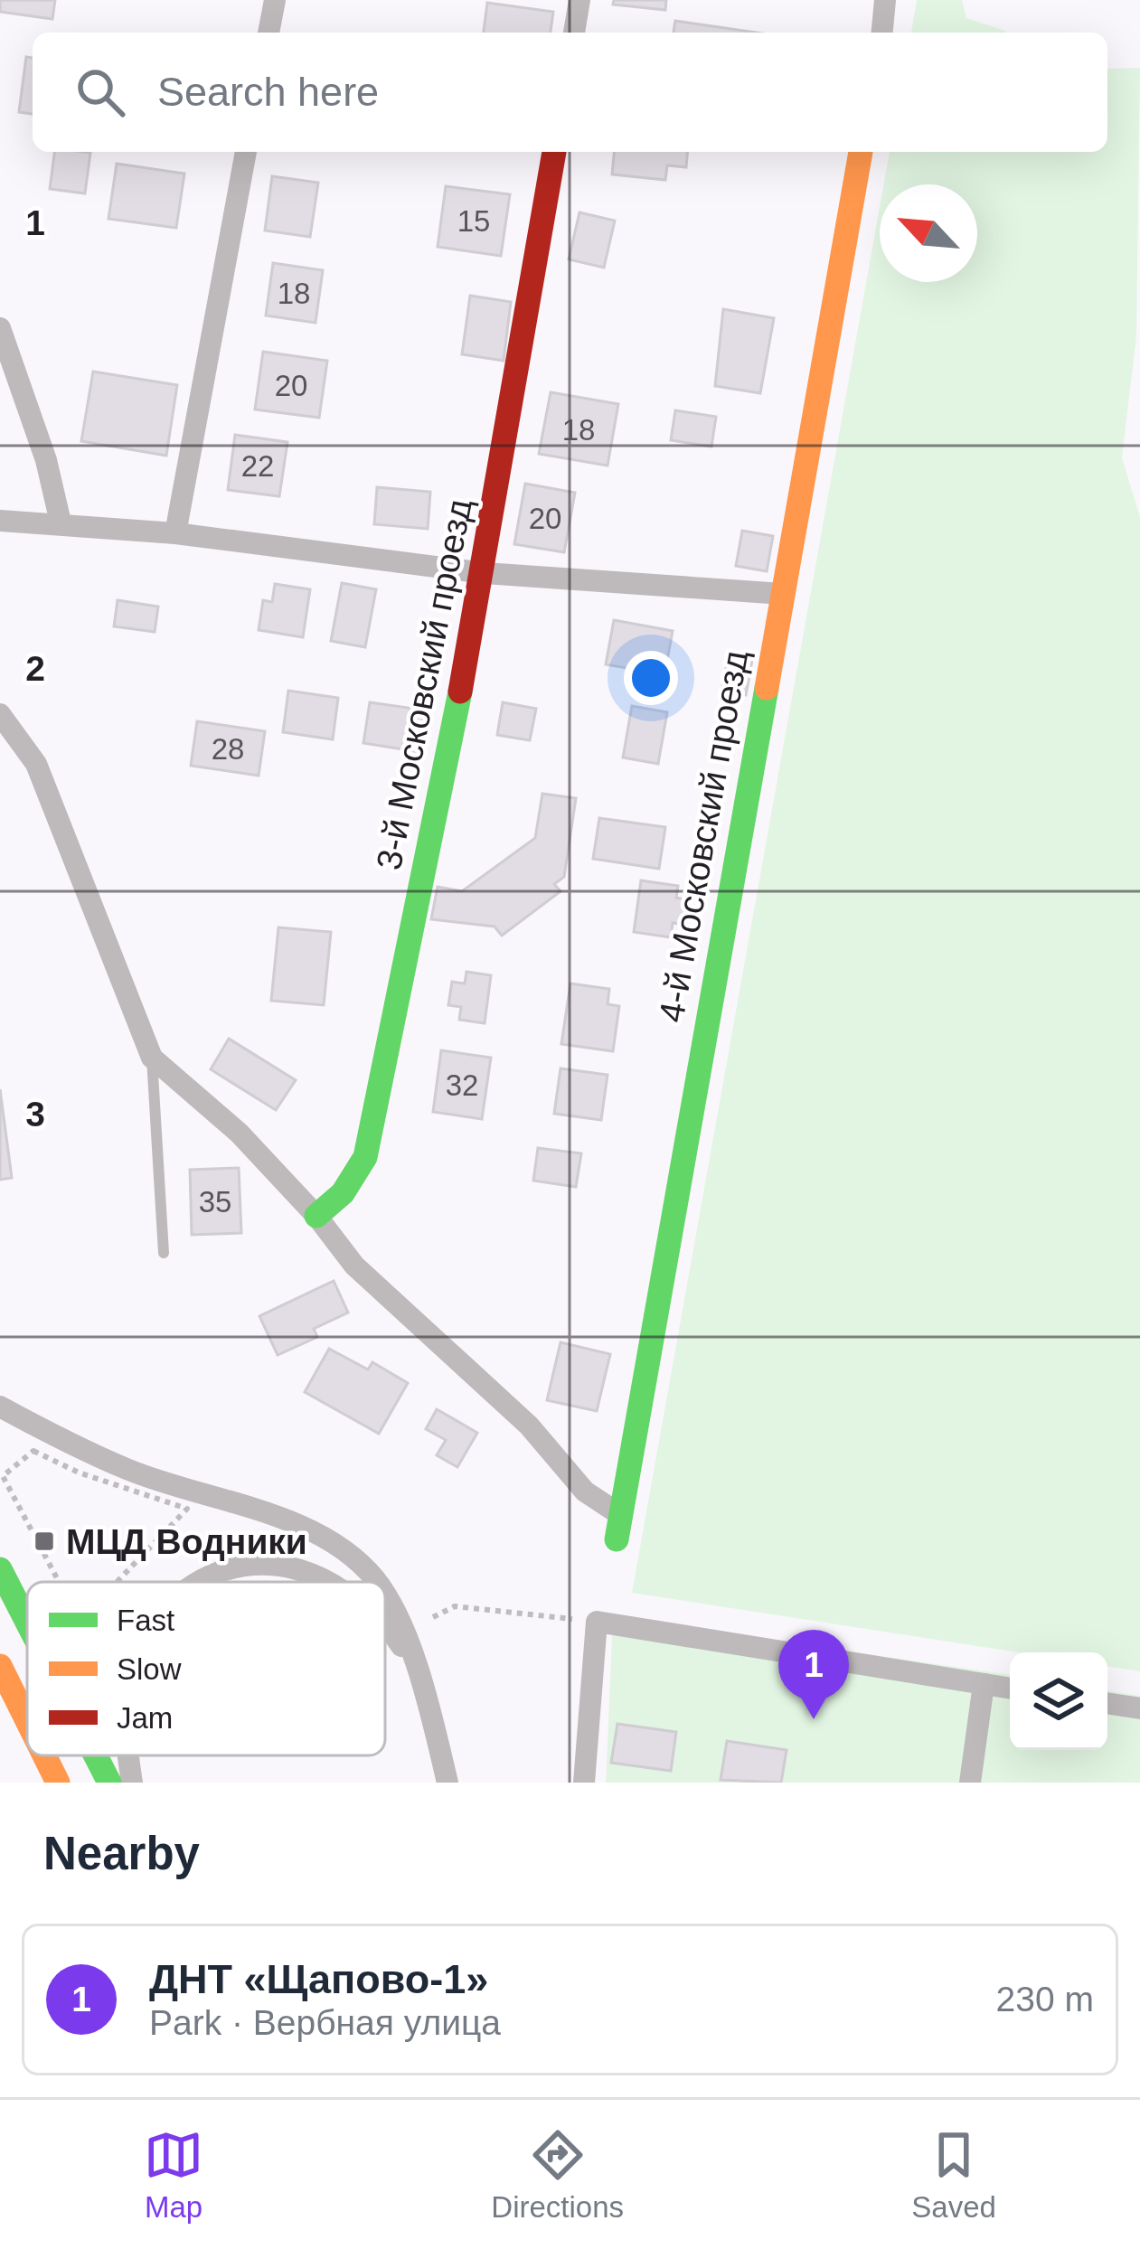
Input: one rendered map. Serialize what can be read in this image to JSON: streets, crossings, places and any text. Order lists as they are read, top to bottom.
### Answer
{
  "streets": {
    "street": ["3-й Московский проезд", "4-й Московский проезд"]
  },
  "places": {
    "transit": ["МЦД Водники"]
  },
  "house_numbers": [
    "15",
    "18",
    "20",
    "18",
    "22",
    "20",
    "28",
    "32",
    "35"
  ],
  "legend": ["Fast", "Slow", "Jam"],
  "north": "top left",
  "page": {
    "search": "Search here",
    "pins": "1",
    "heading": "Nearby",
    "list": [
      {
        "mark": "1",
        "name": "ДНТ «Щапово-1»",
        "note": "Park · Вербная улица",
        "value": "230 m"
      }
    ],
    "nav": ["Map", "Directions", "Saved"]
  },
  "grid": {
    "rows": ["1", "2", "3"]
  }
}
